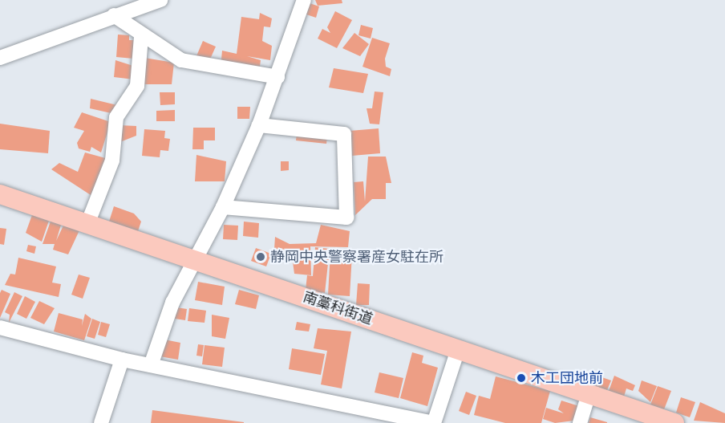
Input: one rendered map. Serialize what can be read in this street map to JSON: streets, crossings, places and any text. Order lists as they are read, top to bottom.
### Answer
{
  "streets": {
    "main road": ["南藁科街道"]
  },
  "places": ["静岡中央警察署産女駐在所", "木工団地前"]
}
